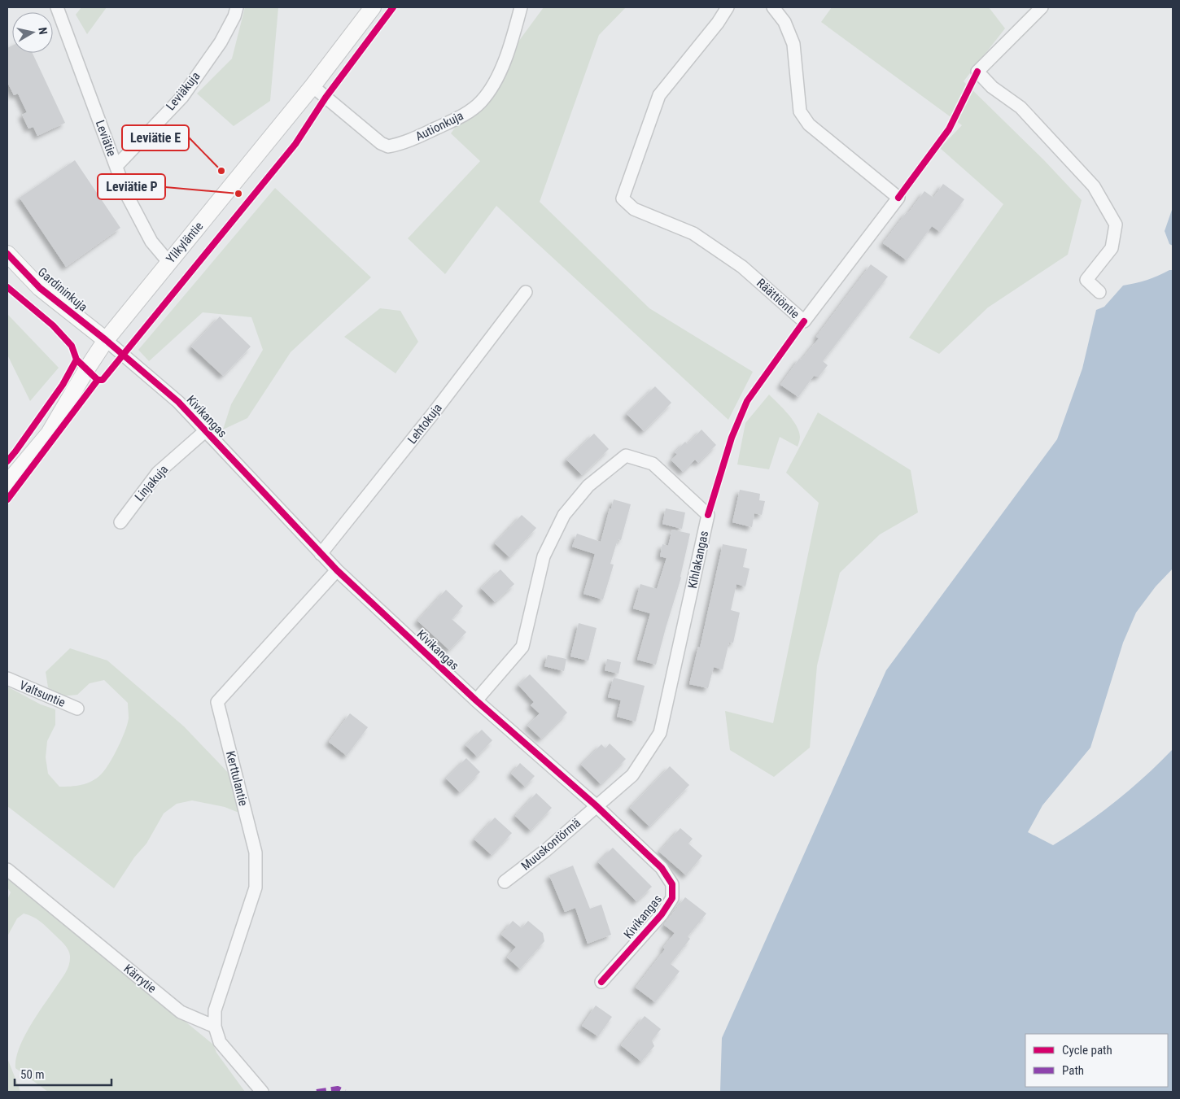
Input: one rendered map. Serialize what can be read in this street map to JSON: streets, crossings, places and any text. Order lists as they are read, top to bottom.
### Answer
{
  "streets": {
    "main road": ["Ylikyläntie", "Gardininkuja"],
    "street": [
      "Leviäkuja",
      "Autionkuja",
      "Leviätie",
      "Räättiöntie",
      "Kivikangas",
      "Lehtokuja",
      "Linjakuja",
      "Kihlakangas",
      "Valtsuntie",
      "Kerttulantie",
      "Muuskontörmä",
      "Kärrytie"
    ]
  },
  "crossings": [
    ["Leviäkuja", "Leviätie"],
    ["Autionkuja", "Ylikyläntie"],
    ["Leviätie", "Ylikyläntie"],
    ["Ylikyläntie", "Gardininkuja"],
    ["Ylikyläntie", "Kivikangas"],
    ["Gardininkuja", "Kivikangas"],
    ["Kivikangas", "Lehtokuja"],
    ["Kivikangas", "Linjakuja"],
    ["Kivikangas", "Kihlakangas"],
    ["Kivikangas", "Kerttulantie"],
    ["Kivikangas", "Muuskontörmä"],
    ["Kihlakangas", "Muuskontörmä"],
    ["Kerttulantie", "Kärrytie"]
  ],
  "places": ["Leviätie E", "Leviätie P"],
  "legend": ["Cycle path", "Path"],
  "scale_bar": "50 m",
  "north": "right"
}
